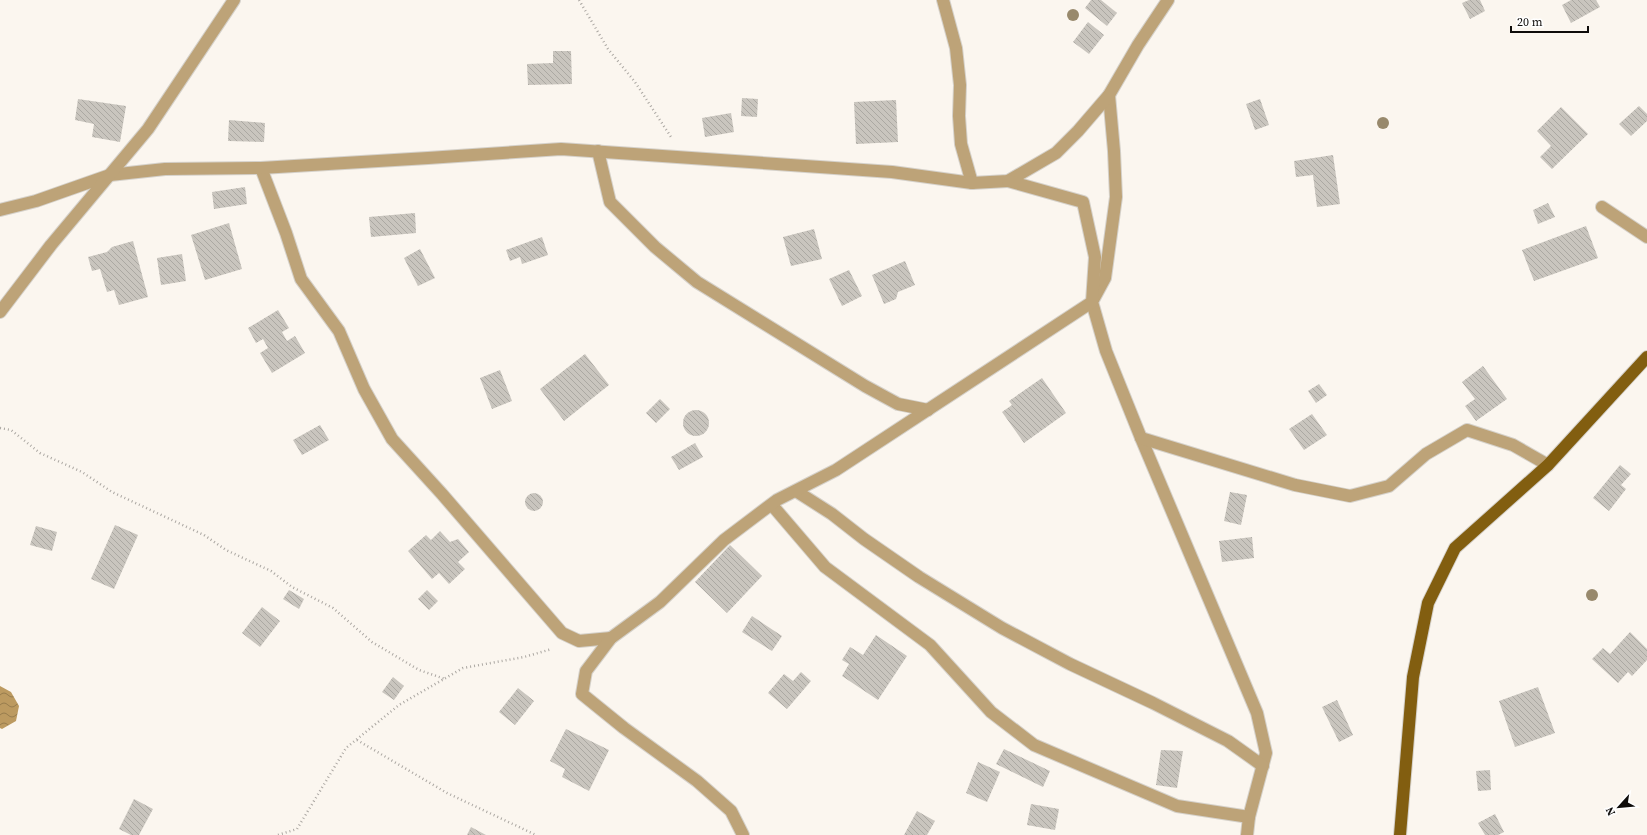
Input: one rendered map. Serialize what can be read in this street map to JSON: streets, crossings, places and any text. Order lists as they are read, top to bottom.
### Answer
{
  "scale_bar": "20 m",
  "north": "bottom left"
}
